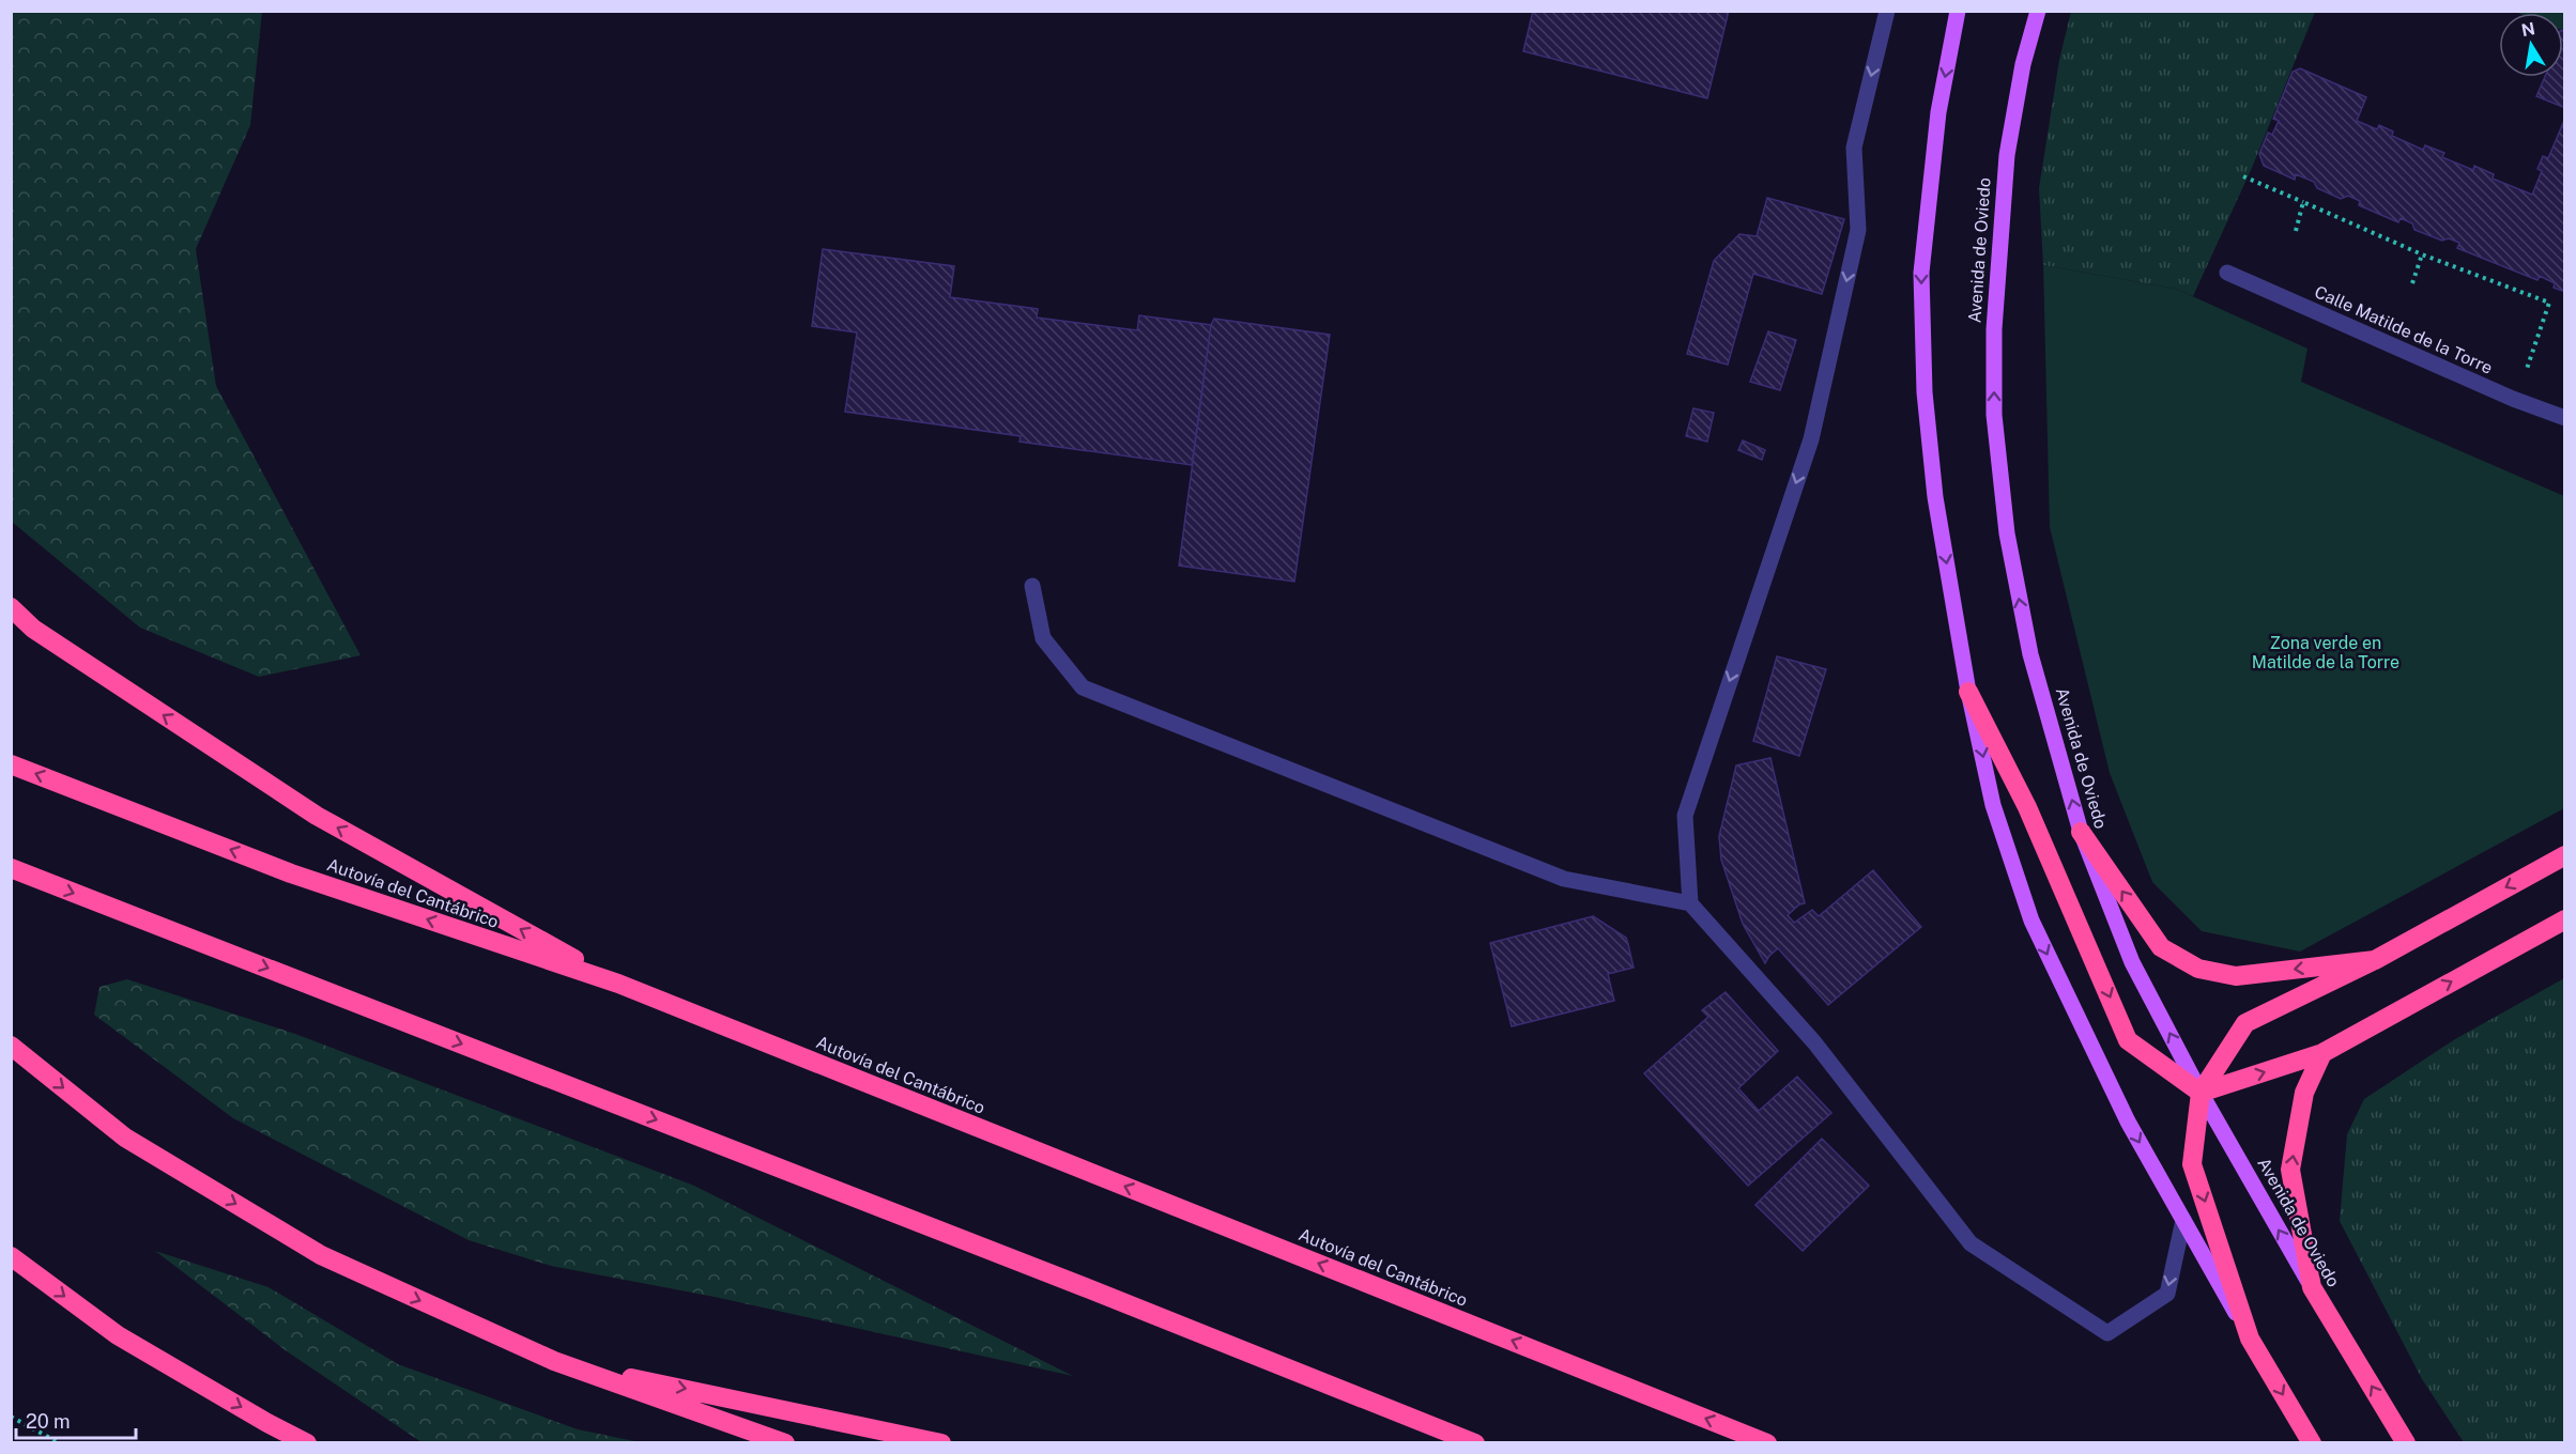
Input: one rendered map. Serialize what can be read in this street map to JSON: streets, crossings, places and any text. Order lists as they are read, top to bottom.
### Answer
{
  "streets": {
    "highway": ["Avenida de Oviedo", "Autovía del Cantábrico"],
    "street": ["Calle Matilde de la Torre"]
  },
  "parks": ["Zona verde en Matilde de la Torre"],
  "scale_bar": "20 m",
  "north": "top"
}
